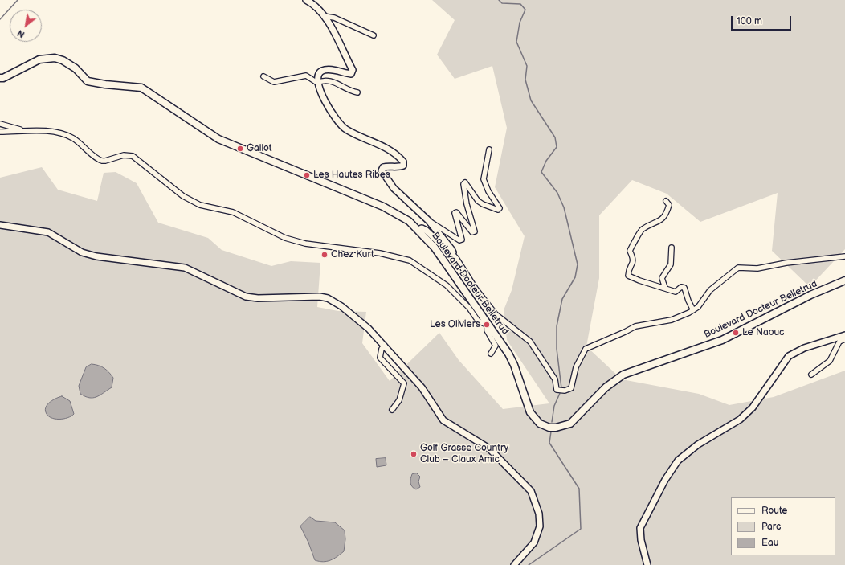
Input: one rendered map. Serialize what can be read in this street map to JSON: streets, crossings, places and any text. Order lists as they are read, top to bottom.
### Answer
{
  "streets": {
    "main road": ["Boulevard Docteur Belletrud"]
  },
  "places": [
    "Gallot",
    "Les Hautes Ribes",
    "Chez Kurt",
    "Les Oliviers",
    "Le Naouc",
    "Golf Grasse Country Club – Claux Amic"
  ],
  "legend": ["Route", "Parc", "Eau"],
  "scale_bar": "100 m",
  "north": "bottom left"
}
